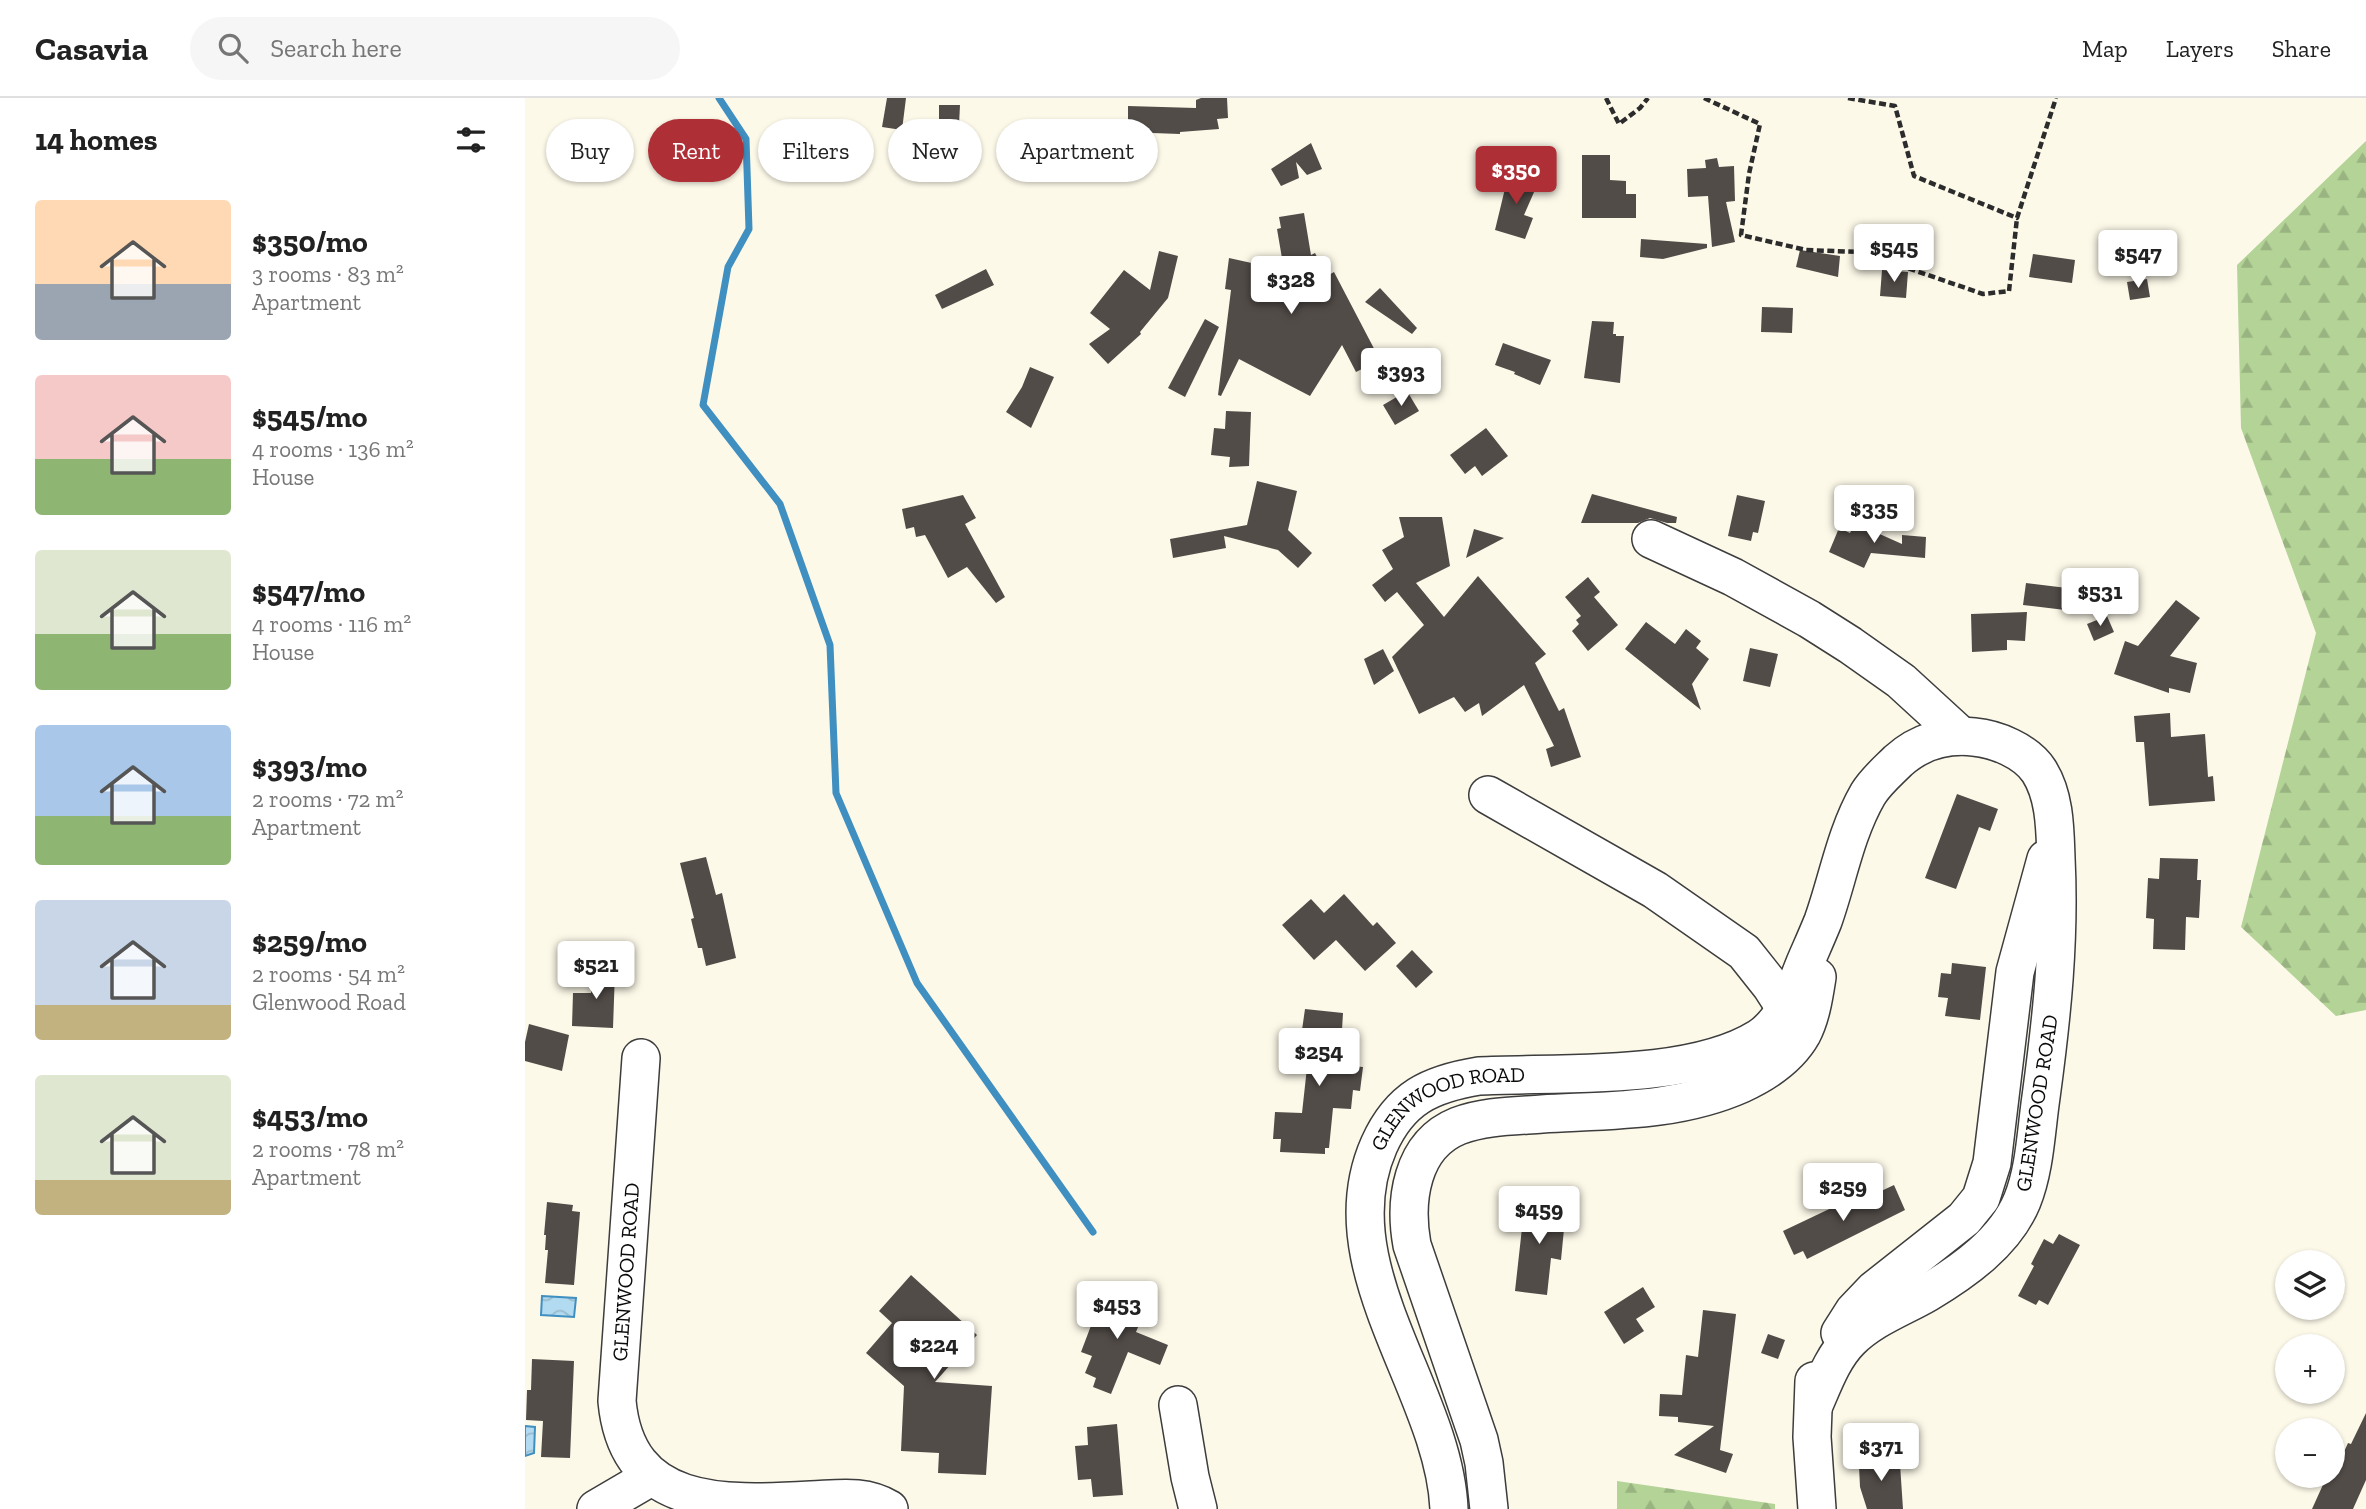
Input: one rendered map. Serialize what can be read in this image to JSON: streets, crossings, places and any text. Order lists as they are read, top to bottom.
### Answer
{
  "streets": {
    "street": ["GLENWOOD ROAD"]
  },
  "page": {
    "header": "Casavia",
    "search": "Search here",
    "nav": ["Map", "Layers", "Share"],
    "heading": "14 homes",
    "chip": [
      "Buy",
      "Rent",
      "Filters",
      "New",
      "Apartment"
    ],
    "price": [
      "$350",
      "$545",
      "$547",
      "$328",
      "$393",
      "$335",
      "$531",
      "$521",
      "$254",
      "$259",
      "$459",
      "$453",
      "$224",
      "$371"
    ],
    "list": [
      {
        "name": "$350/mo",
        "note": "3 rooms · 83 m² · Apartment"
      },
      {
        "name": "$545/mo",
        "note": "4 rooms · 136 m² · House"
      },
      {
        "name": "$547/mo",
        "note": "4 rooms · 116 m² · House"
      },
      {
        "name": "$393/mo",
        "note": "2 rooms · 72 m² · Apartment"
      },
      {
        "name": "$259/mo",
        "note": "2 rooms · 54 m² · Glenwood Road"
      },
      {
        "name": "$453/mo",
        "note": "2 rooms · 78 m² · Apartment"
      }
    ],
    "map_buttons": ["+", "−"]
  }
}
